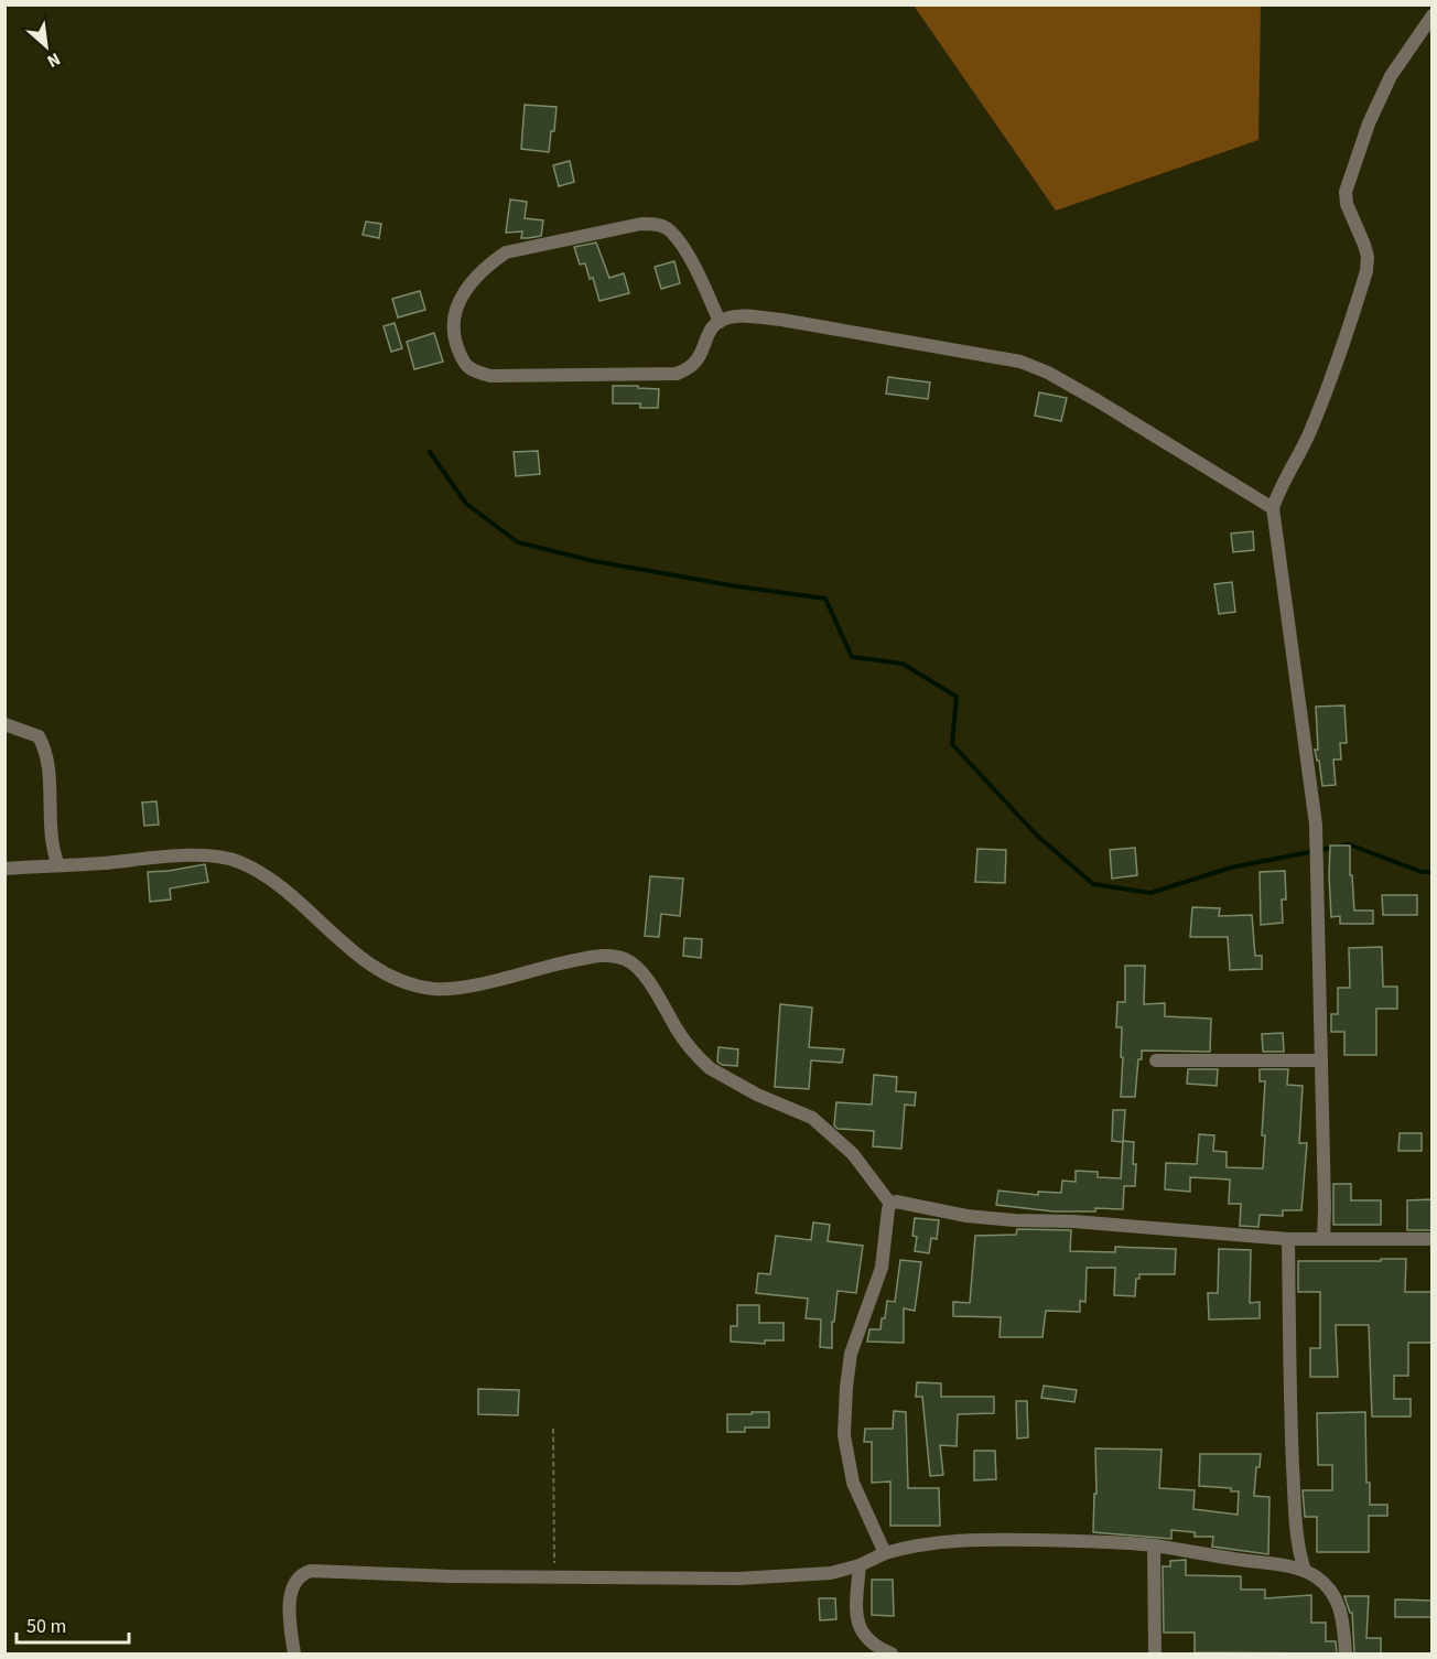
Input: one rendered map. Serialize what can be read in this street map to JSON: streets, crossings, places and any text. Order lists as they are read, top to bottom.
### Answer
{
  "scale_bar": "50 m",
  "north": "bottom right"
}
